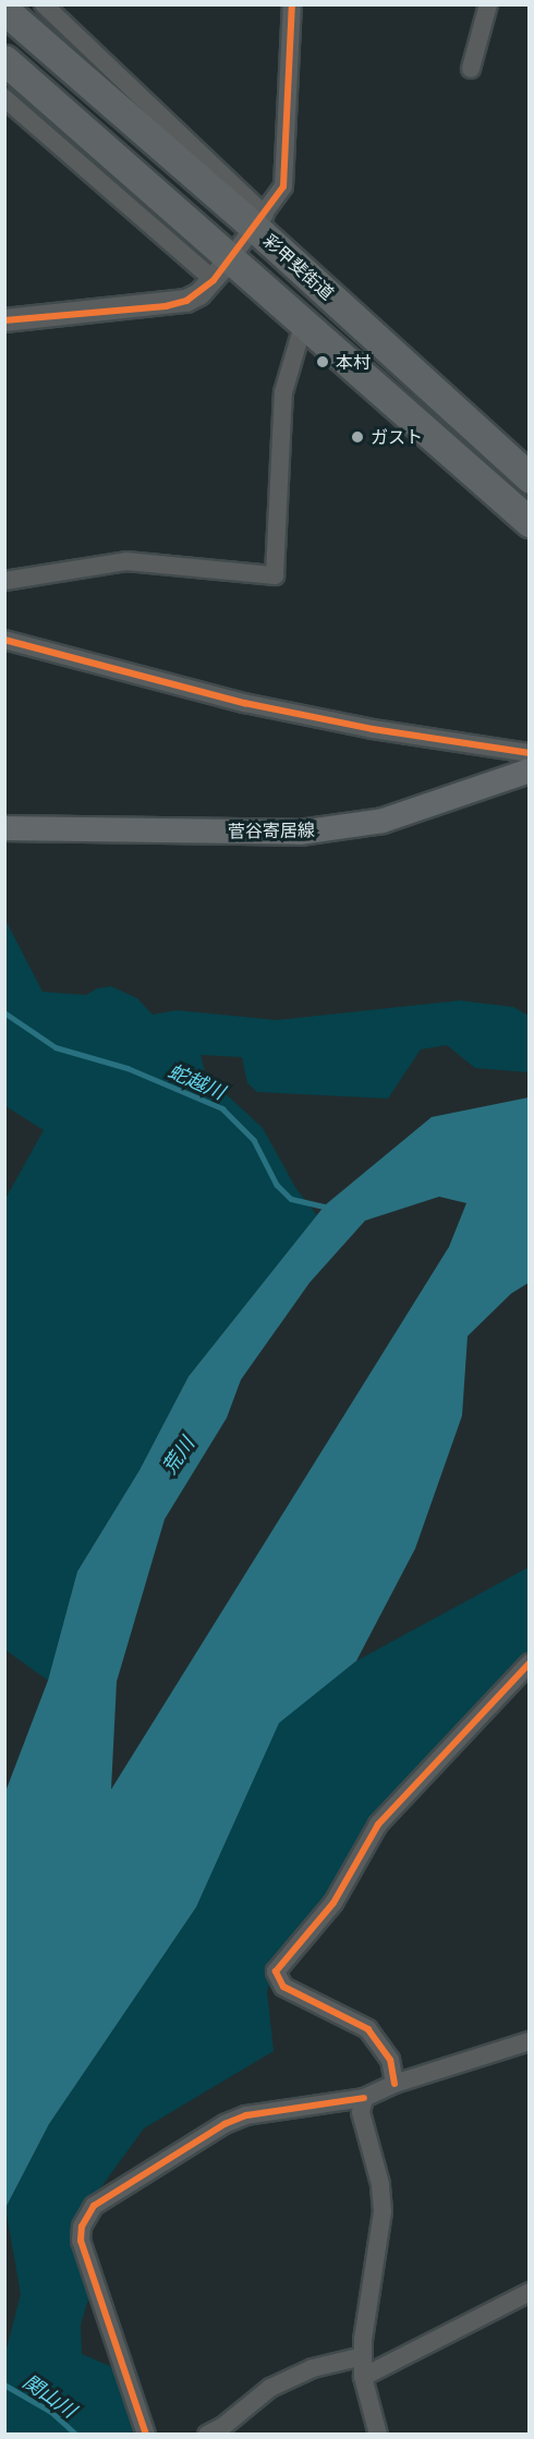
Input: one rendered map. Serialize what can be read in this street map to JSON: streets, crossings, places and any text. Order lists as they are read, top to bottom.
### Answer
{
  "streets": {
    "highway": ["彩甲斐街道"],
    "main road": ["菅谷寄居線"]
  },
  "water": ["蛇越川", "荒川", "関山川"],
  "places": ["本村", "ガスト"]
}
